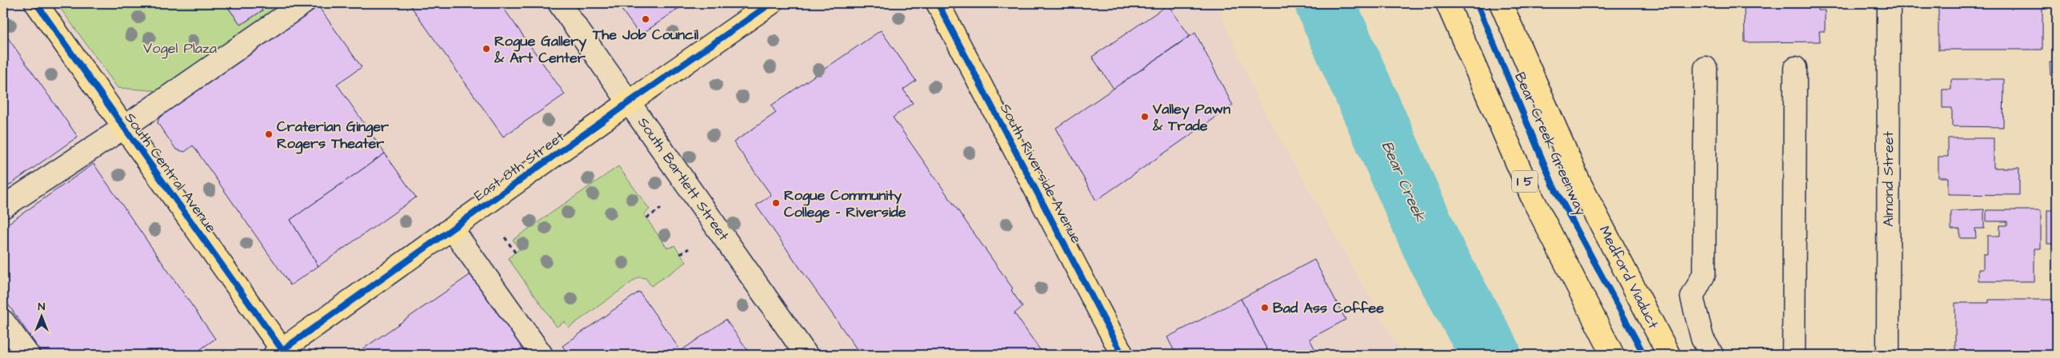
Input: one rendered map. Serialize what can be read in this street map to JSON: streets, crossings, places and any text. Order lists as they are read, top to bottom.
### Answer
{
  "streets": {
    "main road": [
      "East 8th Street",
      "South Central Avenue",
      "South Riverside Avenue",
      "I 5",
      "Medford Viaduct"
    ],
    "street": ["South Bartlett Street", "Almond Street"],
    "cycle path": ["Bear Creek Greenway"]
  },
  "crossings": [
    ["East 8th Street", "South Central Avenue"],
    ["East 8th Street", "South Bartlett Street"]
  ],
  "water": ["Bear Creek"],
  "parks": ["Vogel Plaza"],
  "places": [
    "The Job Council",
    "Rogue Gallery & Art Center",
    "Valley Pawn & Trade",
    "Craterian Ginger Rogers Theater",
    "Rogue Community College - Riverside",
    "Bad Ass Coffee"
  ],
  "north": "top"
}
